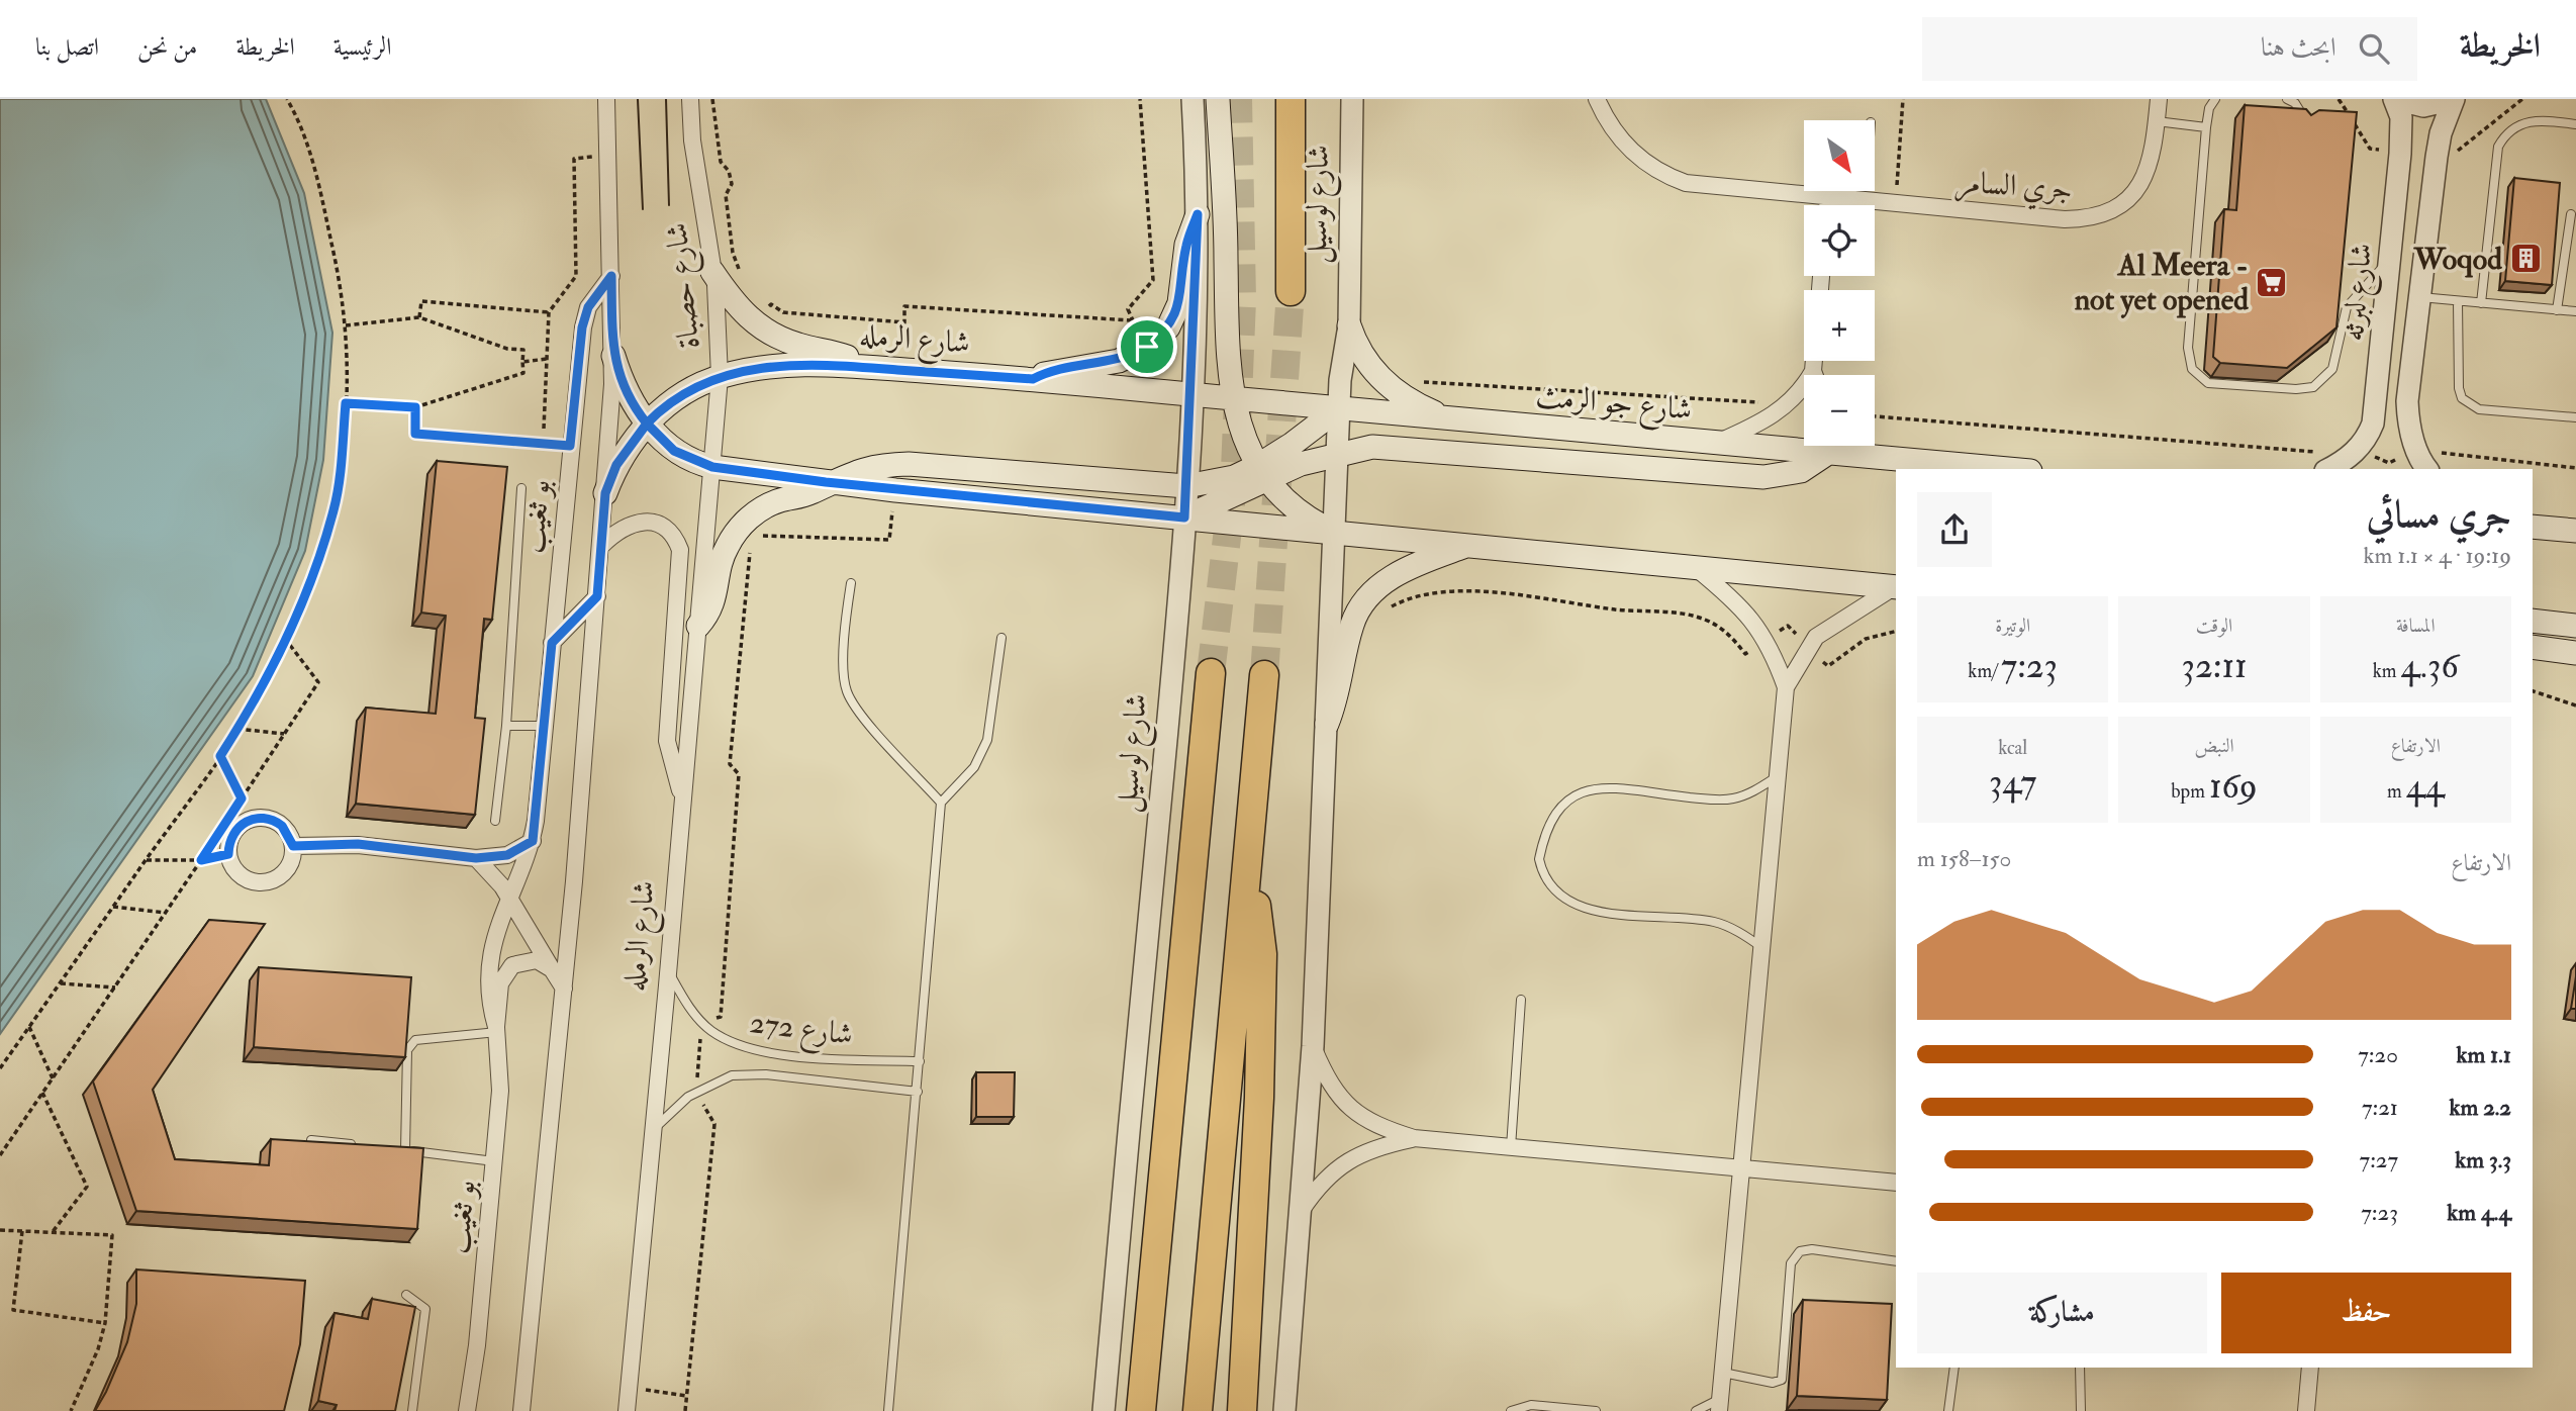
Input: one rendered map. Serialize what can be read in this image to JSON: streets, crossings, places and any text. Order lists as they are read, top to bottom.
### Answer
{
  "streets": {
    "highway": ["شارع لوسيل"],
    "main road": ["شارع الرمله", "شارع جو الرمث"],
    "street": [
      "جري السامر",
      "شارع حصباة",
      "شارع لبرثه",
      "بو ثغيب"
    ],
    "lane": ["شارع 272"]
  },
  "crossings": [
    ["شارع لوسيل", "شارع الرمله"],
    ["شارع لوسيل", "شارع جو الرمث"],
    ["شارع حصباة", "شارع الرمله"],
    ["شارع الرمله", "شارع جو الرمث"],
    ["شارع الرمله", "شارع 272"]
  ],
  "places": {
    "building": ["Woqod"],
    "supermarket": ["Al Meera - not yet opened"]
  },
  "north": "bottom right",
  "page": {
    "header": "الخريطة",
    "search": "ابحث هنا",
    "nav": [
      "الرئيسية",
      "الخريطة",
      "من نحن",
      "اتصل بنا"
    ],
    "map_buttons": ["+", "−"],
    "heading": ["جري مسائي", "19:19 · 4 × 1.1 km"],
    "stats": [
      ["المسافة", "4.36 km"],
      ["الوقت", "32:11"],
      ["الوتيرة", "7:23 /km"],
      ["الارتفاع", "44 m"],
      ["النبض", "169 bpm"],
      ["kcal", "347"]
    ],
    "chart": ["الارتفاع", "150–158 m"],
    "list": [
      {
        "name": "1.1 km",
        "note": "7:20"
      },
      {
        "name": "2.2 km",
        "note": "7:21"
      },
      {
        "name": "3.3 km",
        "note": "7:27"
      },
      {
        "name": "4.4 km",
        "note": "7:23"
      }
    ],
    "buttons": ["حفظ", "مشاركة"]
  }
}
